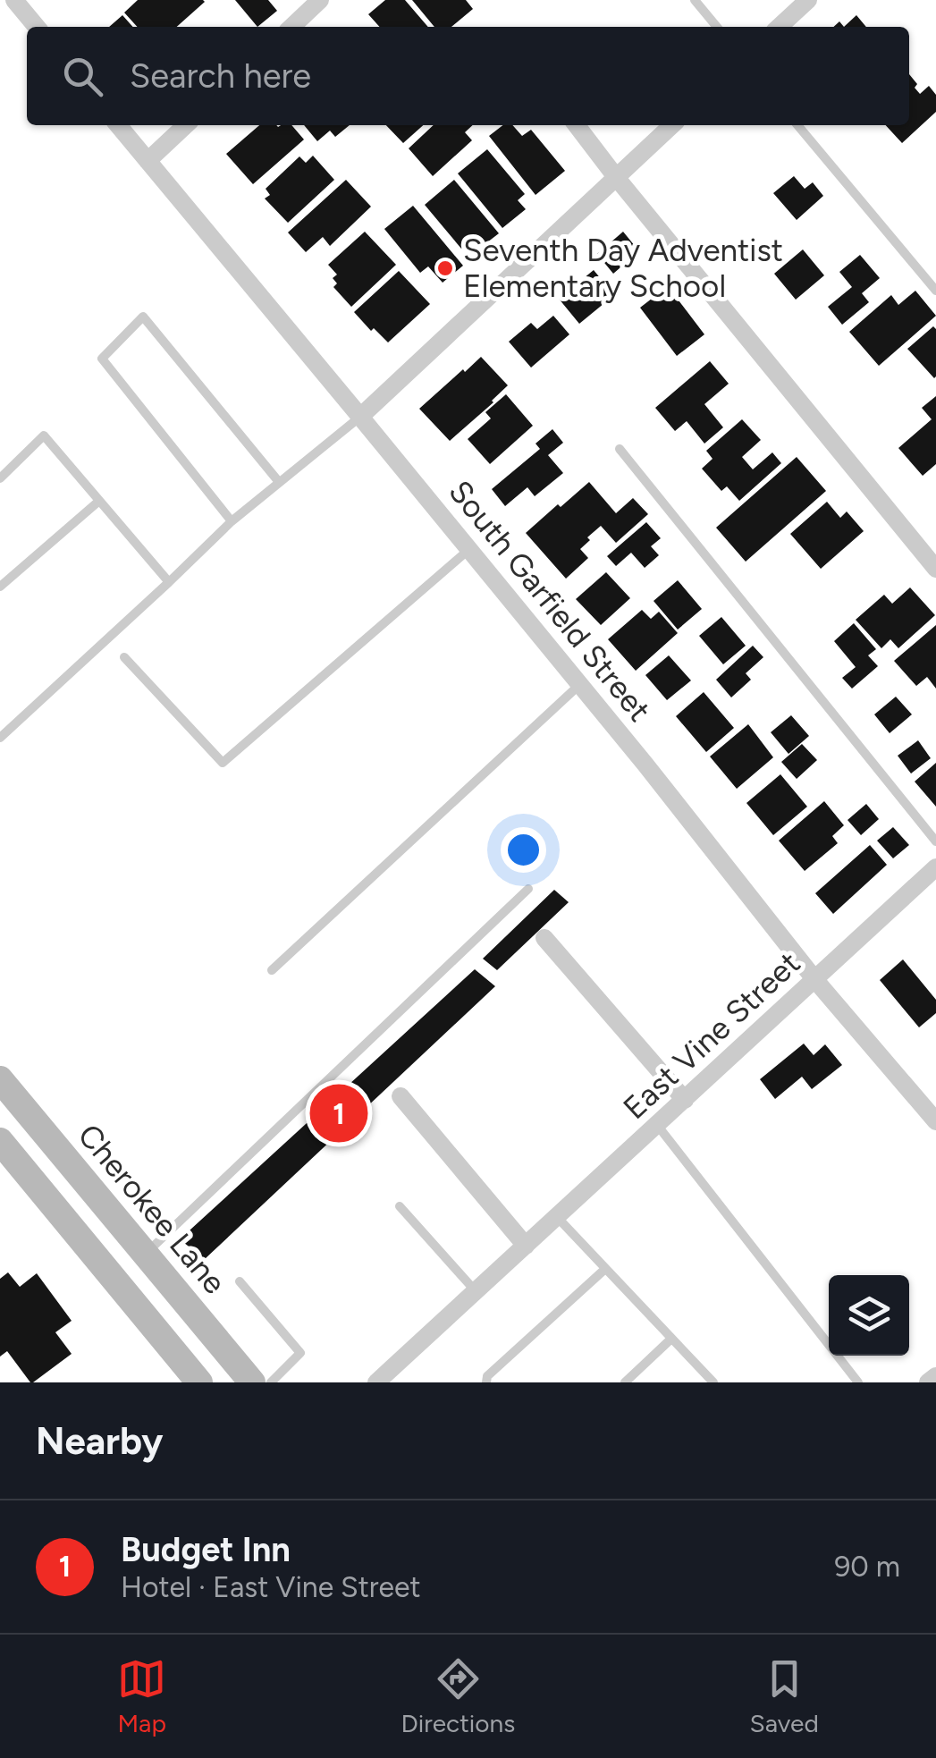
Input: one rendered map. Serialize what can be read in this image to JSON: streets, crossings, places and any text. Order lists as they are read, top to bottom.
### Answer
{
  "streets": {
    "main road": ["Cherokee Lane"],
    "street": ["South Garfield Street", "East Vine Street"]
  },
  "crossings": [
    ["South Garfield Street", "East Vine Street"]
  ],
  "places": ["Seventh Day Adventist Elementary School"],
  "page": {
    "search": "Search here",
    "pins": "1",
    "heading": "Nearby",
    "list": [
      {
        "mark": "1",
        "name": "Budget Inn",
        "note": "Hotel · East Vine Street",
        "value": "90 m"
      }
    ],
    "nav": ["Map", "Directions", "Saved"]
  }
}
